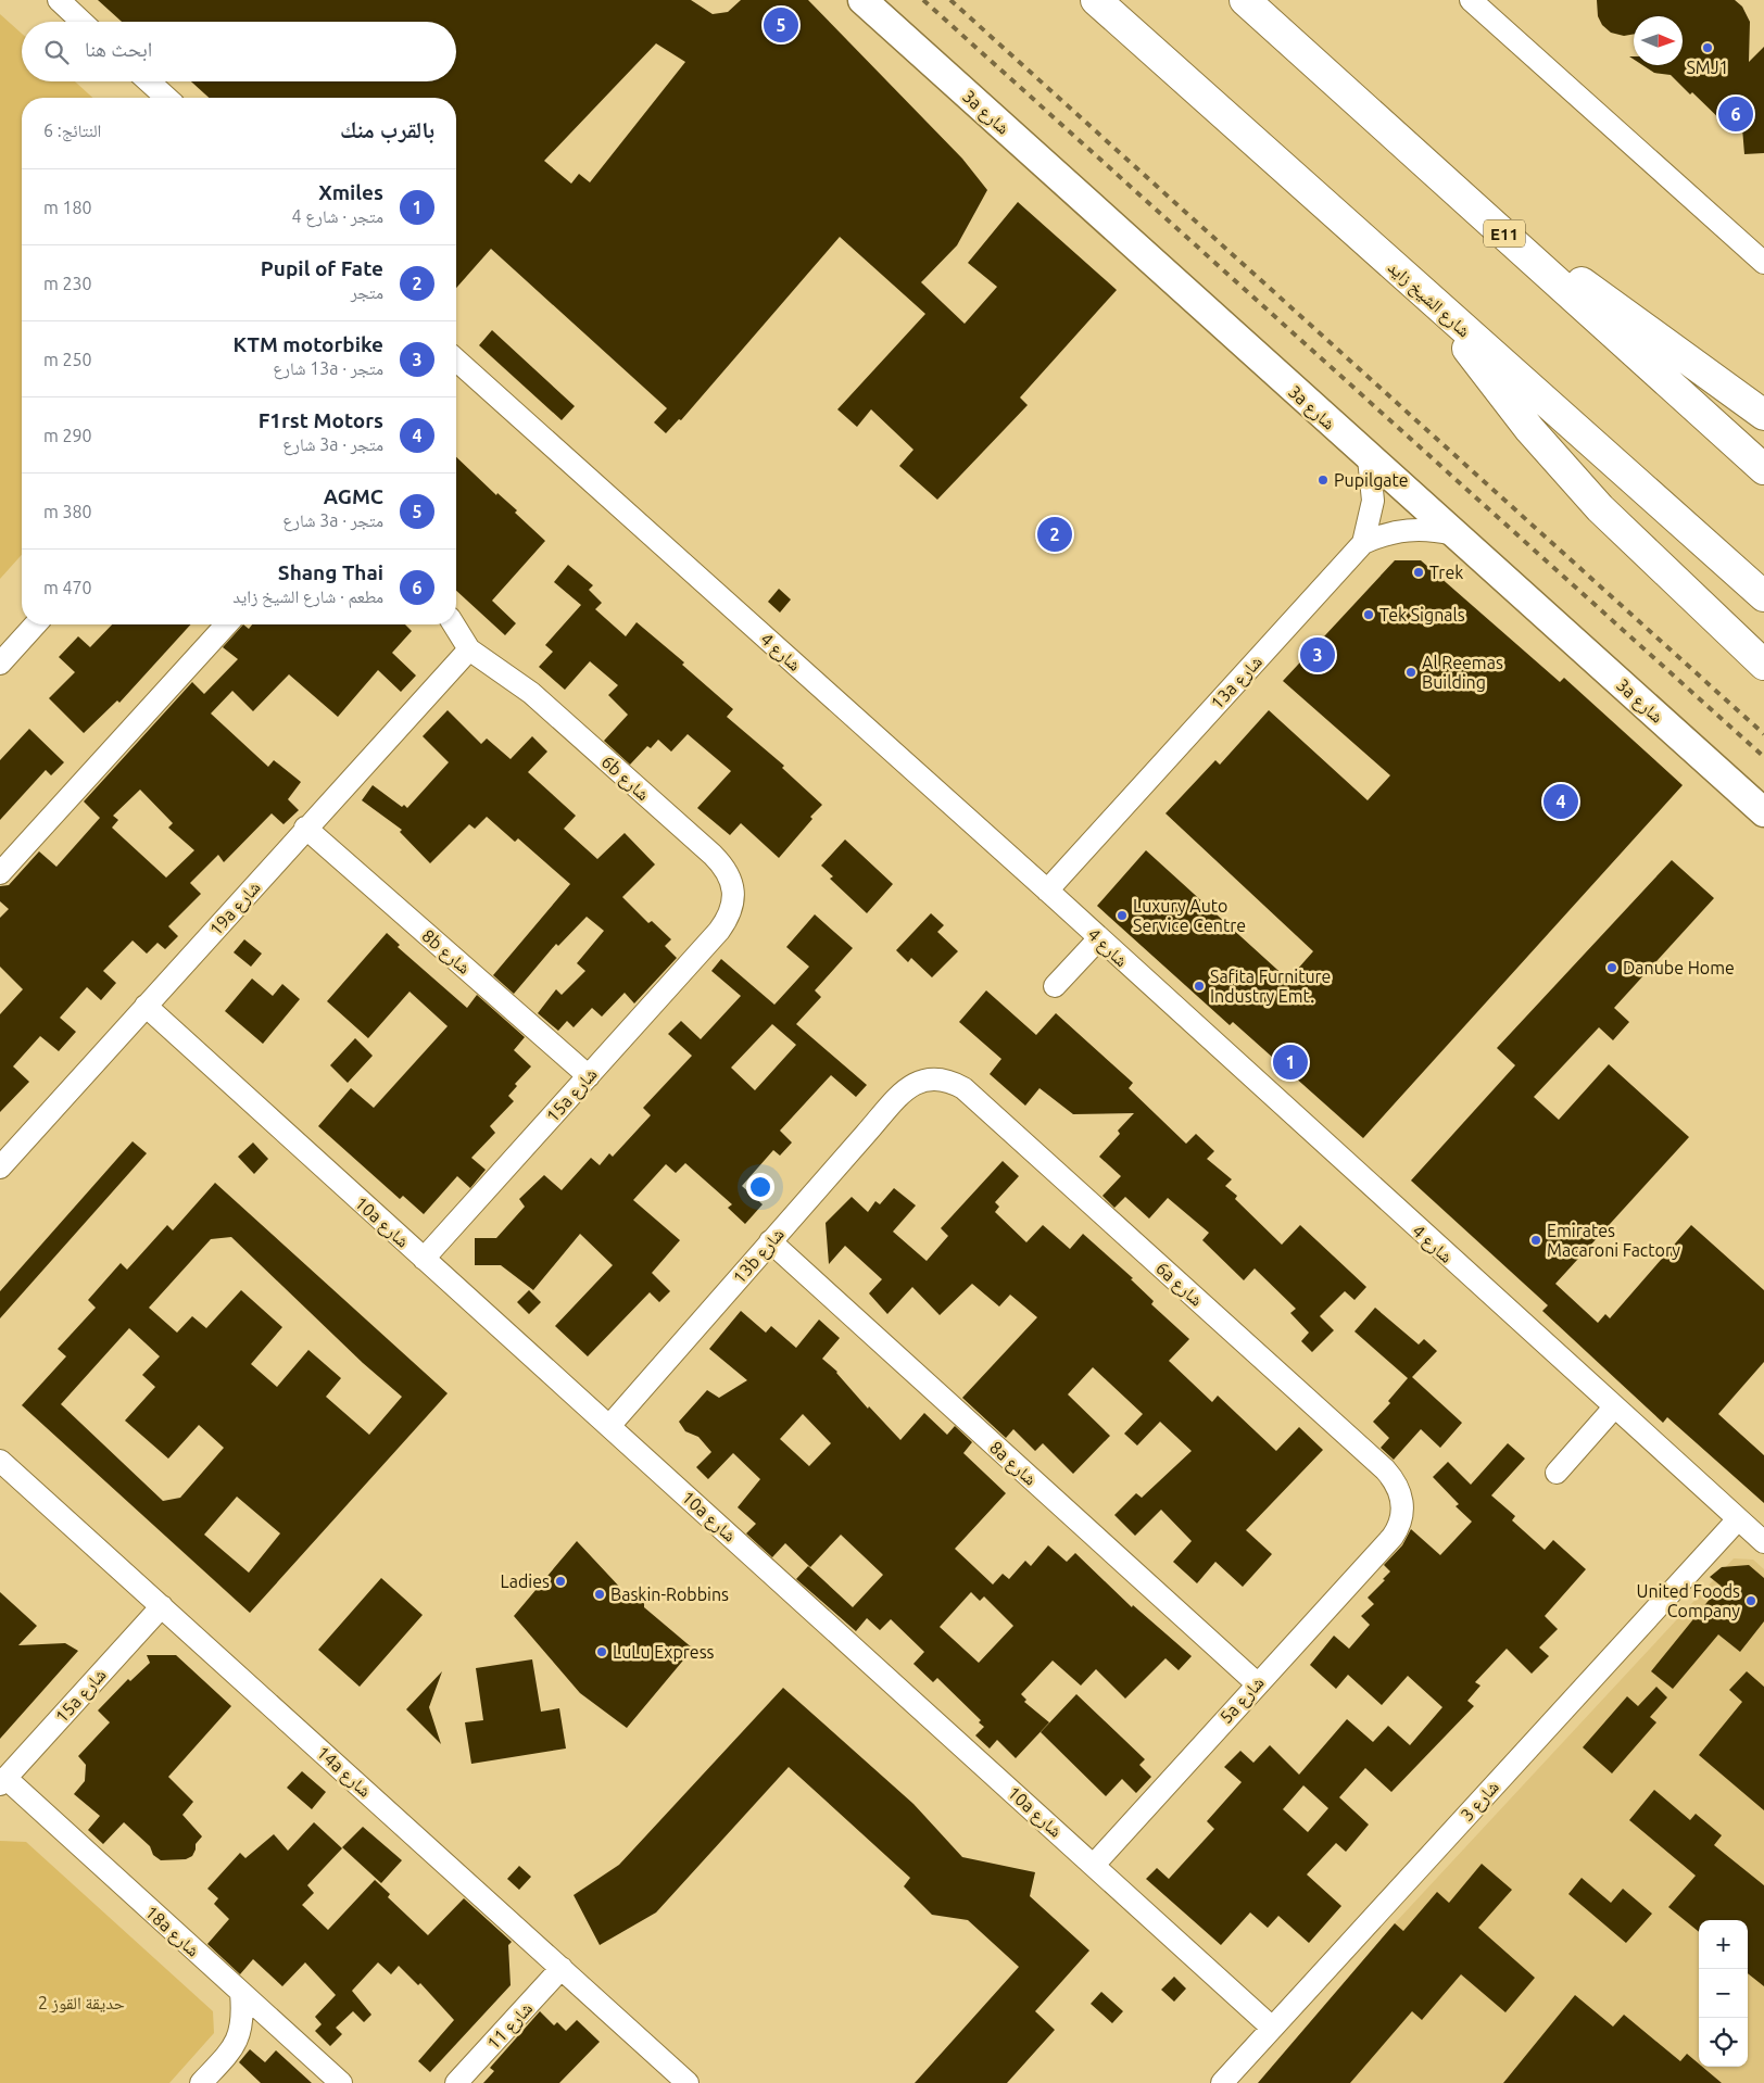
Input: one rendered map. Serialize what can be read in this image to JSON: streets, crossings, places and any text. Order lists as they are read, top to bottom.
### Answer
{
  "streets": {
    "highway": ["E11", "شارع الشيخ زايد"],
    "street": [
      "3a شارع",
      "شارع 4",
      "13a شارع",
      "6b شارع",
      "19a شارع",
      "8b شارع",
      "15a شارع",
      "10a شارع",
      "13b شارع",
      "6a شارع",
      "8a شارع",
      "5a شارع",
      "14a شارع",
      "شارع 3",
      "18a شارع",
      "شارع 11"
    ]
  },
  "crossings": [
    ["3a شارع", "13a شارع"],
    ["شارع 4", "13a شارع"],
    ["شارع 4", "شارع 3"],
    ["6b شارع", "19a شارع"],
    ["6b شارع", "15a شارع"],
    ["19a شارع", "8b شارع"],
    ["19a شارع", "10a شارع"],
    ["8b شارع", "15a شارع"],
    ["15a شارع", "10a شارع"],
    ["15a شارع", "14a شارع"],
    ["15a شارع", "18a شارع"],
    ["10a شارع", "13b شارع"],
    ["10a شارع", "5a شارع"],
    ["10a شارع", "شارع 3"],
    ["13b شارع", "6a شارع"],
    ["13b شارع", "8a شارع"],
    ["6a شارع", "5a شارع"],
    ["8a شارع", "5a شارع"],
    ["14a شارع", "شارع 11"]
  ],
  "parks": ["حديقة القوز 2"],
  "places": [
    "SMJ1",
    "Pupilgate",
    "Trek",
    "Tek Signals",
    "Al Reemas Building",
    "Luxury Auto Service Centre",
    "Danube Home",
    "Safita Furniture Industry Emt.",
    "Emirates Macaroni Factory",
    "Ladies",
    "Baskin-Robbins",
    "United Foods Company",
    "LuLu Express"
  ],
  "north": "right",
  "page": {
    "pins": [
      "5",
      "6",
      "2",
      "3",
      "4",
      "1"
    ],
    "search": "ابحث هنا",
    "heading": ["بالقرب منك", "النتائج: 6"],
    "list": [
      {
        "mark": "1",
        "name": "Xmiles",
        "note": "متجر · شارع 4",
        "value": "180 m"
      },
      {
        "mark": "2",
        "name": "Pupil of Fate",
        "note": "متجر",
        "value": "230 m"
      },
      {
        "mark": "3",
        "name": "KTM motorbike",
        "note": "متجر · 13a شارع",
        "value": "250 m"
      },
      {
        "mark": "4",
        "name": "F1rst Motors",
        "note": "متجر · 3a شارع",
        "value": "290 m"
      },
      {
        "mark": "5",
        "name": "AGMC",
        "note": "متجر · 3a شارع",
        "value": "380 m"
      },
      {
        "mark": "6",
        "name": "Shang Thai",
        "note": "مطعم · شارع الشيخ زايد",
        "value": "470 m"
      }
    ],
    "map_buttons": ["+", "−"]
  }
}
